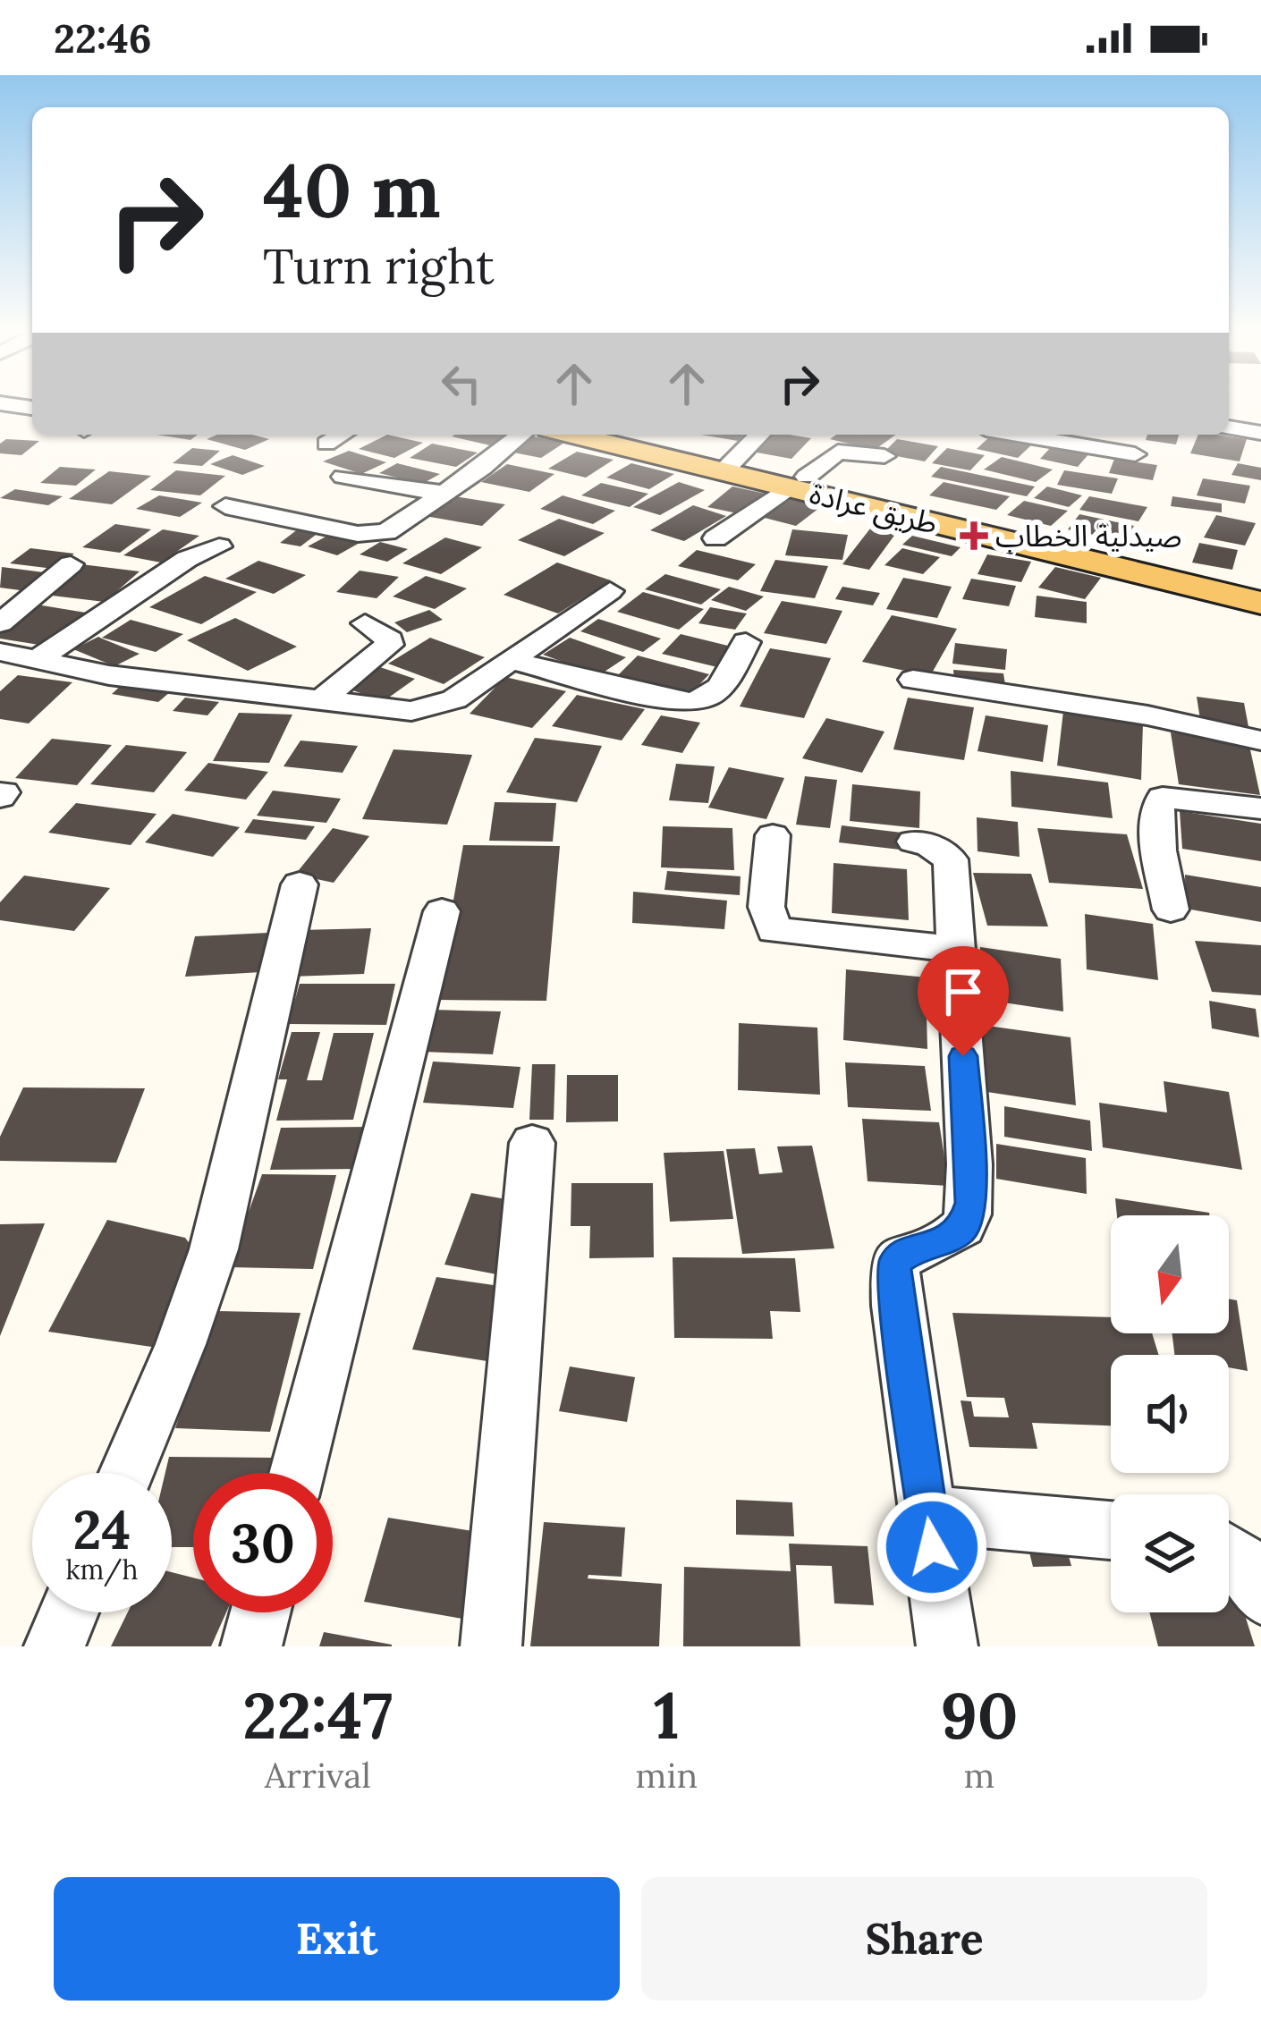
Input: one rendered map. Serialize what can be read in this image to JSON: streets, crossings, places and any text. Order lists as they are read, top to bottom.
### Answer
{
  "streets": {
    "main road": ["طريق عرادة"]
  },
  "places": {
    "health": ["صيدلية الخطاب"]
  },
  "north": "bottom",
  "page": {
    "status": "22:46",
    "turn": ["40 m", "Turn right"],
    "speed": "24 km/h",
    "limit": "30",
    "eta": [
      "22:47",
      "Arrival",
      "1",
      "min",
      "90",
      "m"
    ],
    "buttons": ["Exit", "Share"]
  }
}
